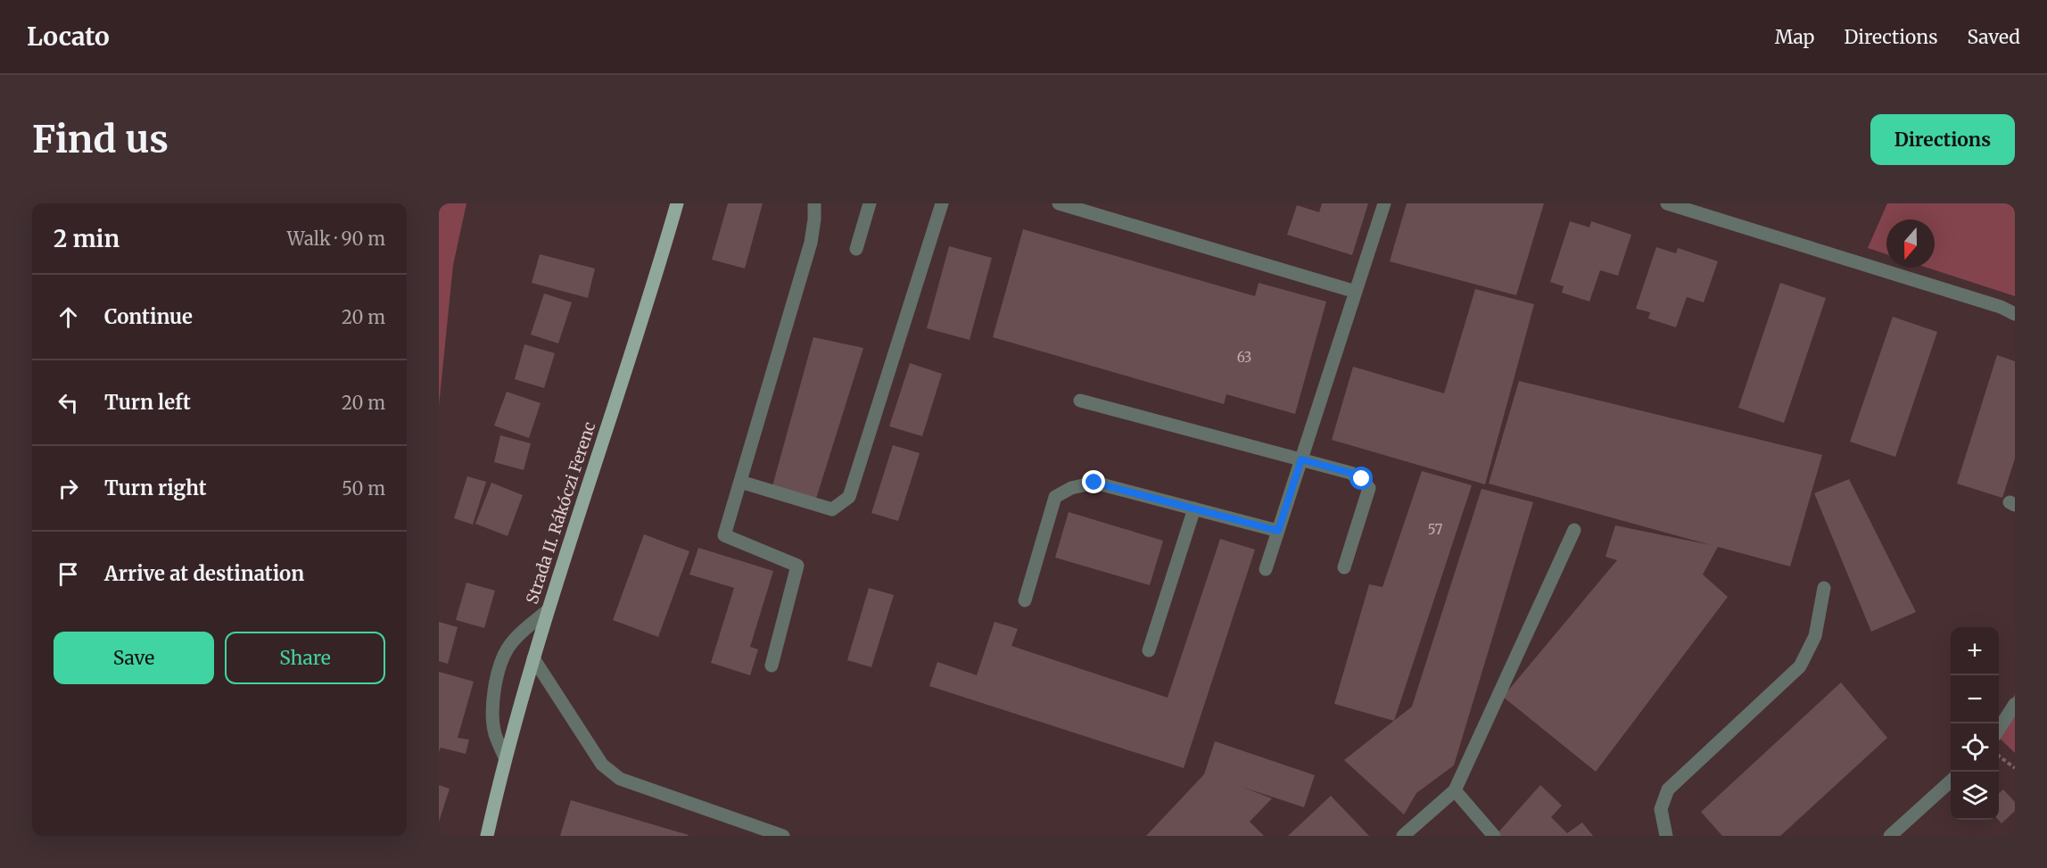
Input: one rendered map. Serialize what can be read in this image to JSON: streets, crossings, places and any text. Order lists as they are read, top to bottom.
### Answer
{
  "streets": {
    "main road": ["Strada II. Rákóczi Ferenc"]
  },
  "house_numbers": ["63", "57"],
  "north": "bottom",
  "page": {
    "header": "Locato",
    "nav": ["Map", "Directions", "Saved"],
    "buttons": [
      "Directions",
      ["Save", "Share"]
    ],
    "title": "Find us",
    "heading": ["2 min", "Walk · 90 m"],
    "list": [
      ["Continue", "20 m"],
      ["Turn left", "20 m"],
      ["Turn right", "50 m"],
      "Arrive at destination"
    ],
    "map_buttons": ["+", "−"]
  }
}
